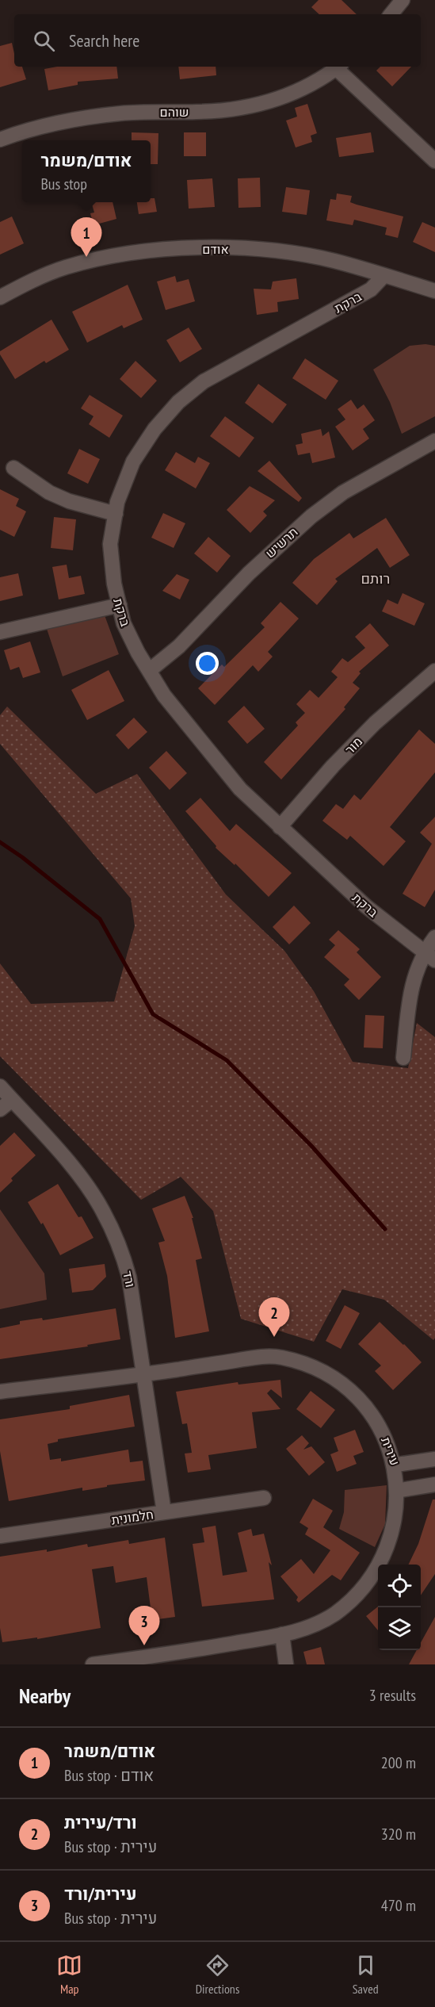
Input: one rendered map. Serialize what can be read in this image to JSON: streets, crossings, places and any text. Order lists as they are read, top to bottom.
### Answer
{
  "streets": {
    "street": [
      "שוהם",
      "אודם",
      "ברקת",
      "תרשיש",
      "מור",
      "ורד",
      "עירית",
      "חלמונית"
    ]
  },
  "crossings": [
    ["אודם", "ברקת"],
    ["ברקת", "תרשיש"],
    ["ברקת", "מור"],
    ["ורד", "עירית"],
    ["ורד", "חלמונית"]
  ],
  "districts": ["רותם"],
  "page": {
    "search": "Search here",
    "popup": ["אודם/משמר", "Bus stop"],
    "pins": ["1", "2", "3"],
    "heading": ["Nearby", "3 results"],
    "list": [
      {
        "mark": "1",
        "name": "אודם/משמר",
        "note": "Bus stop · אודם",
        "value": "200 m"
      },
      {
        "mark": "2",
        "name": "ורד/עירית",
        "note": "Bus stop · עירית",
        "value": "320 m"
      },
      {
        "mark": "3",
        "name": "עירית/ורד",
        "note": "Bus stop · עירית",
        "value": "470 m"
      }
    ],
    "nav": ["Map", "Directions", "Saved"]
  }
}
